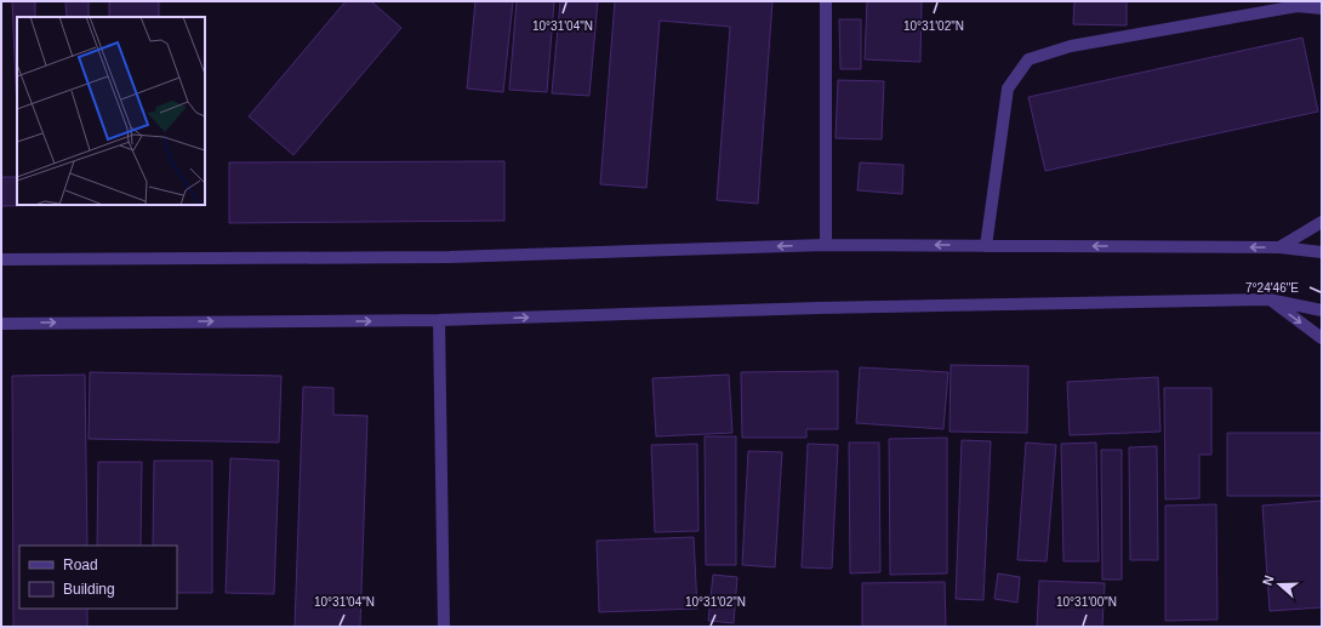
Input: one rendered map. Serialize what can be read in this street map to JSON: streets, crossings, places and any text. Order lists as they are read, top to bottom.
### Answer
{
  "legend": ["Road", "Building"],
  "north": "left",
  "coordinates": [
    "10°31'04\"N",
    "10°31'02\"N",
    "7°24'46\"E",
    "10°31'00\"N"
  ]
}
